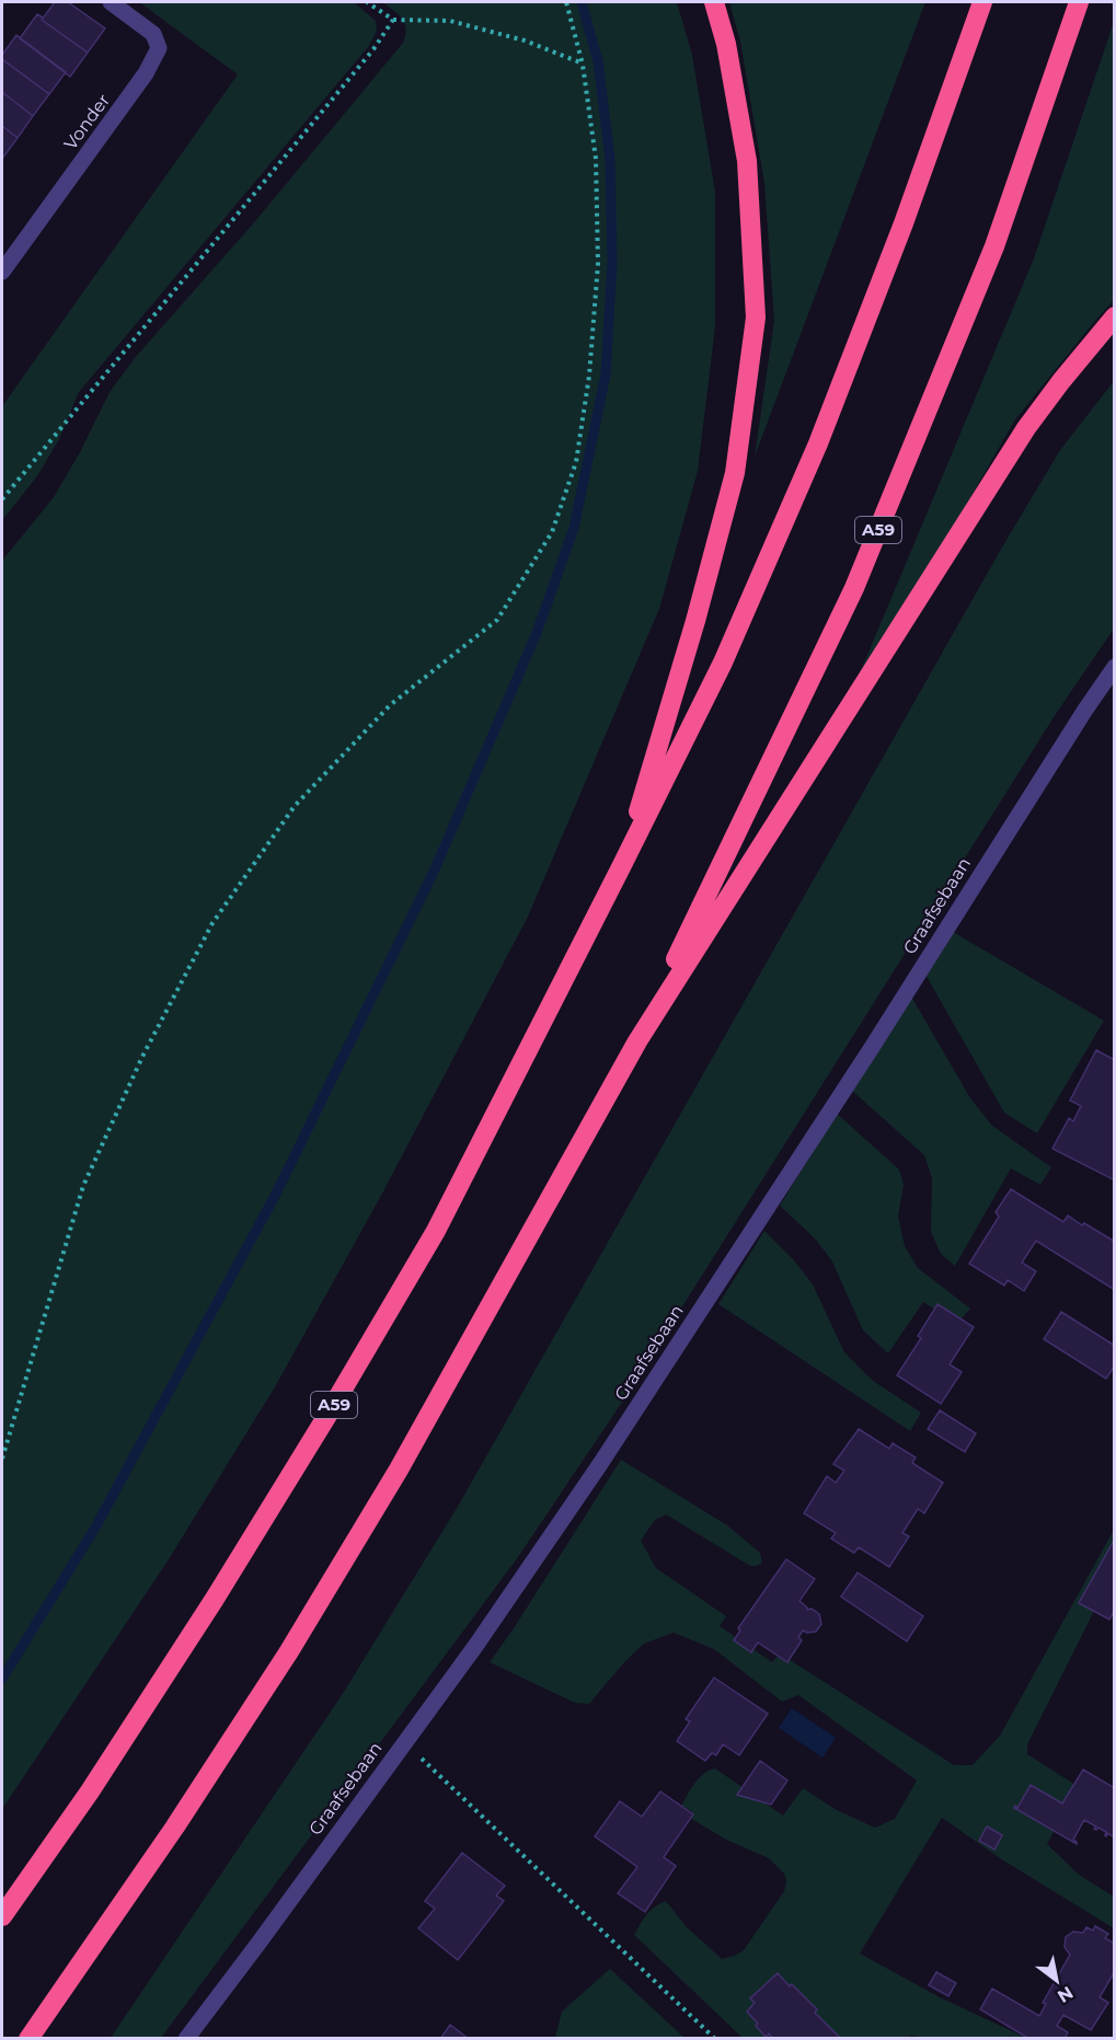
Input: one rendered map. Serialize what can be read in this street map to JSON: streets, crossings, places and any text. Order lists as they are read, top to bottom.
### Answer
{
  "streets": {
    "highway": ["A59"],
    "street": ["Vonder", "Graafsebaan"]
  },
  "north": "bottom right"
}
